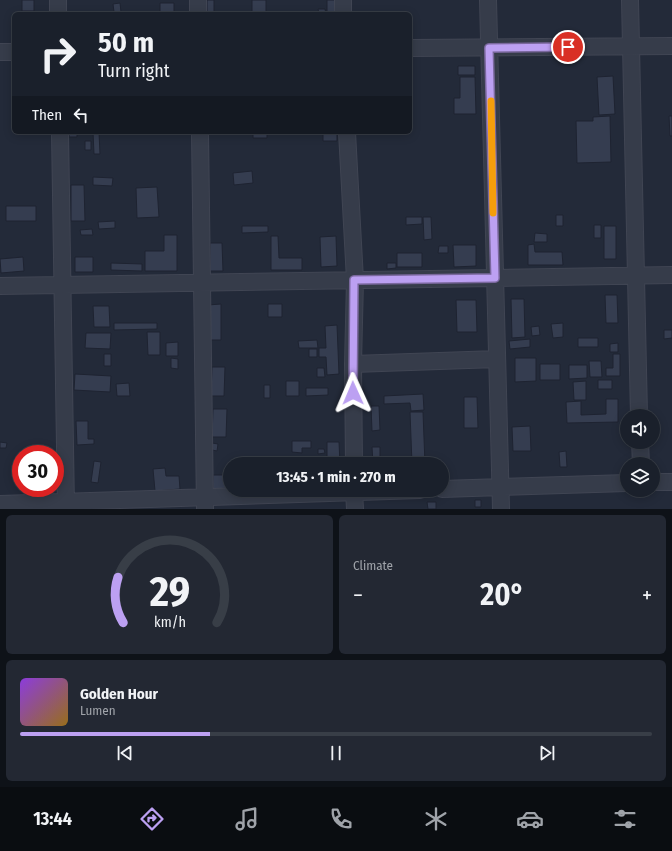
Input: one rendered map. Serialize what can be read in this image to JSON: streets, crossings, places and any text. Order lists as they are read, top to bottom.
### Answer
{
  "page": {
    "turn": ["50 m", "Turn right"],
    "then": "Then",
    "limit": "30",
    "trip": "13:45 · 1 min · 270 m",
    "tile": "Climate",
    "heat": ["−", "20°", "+"],
    "song": ["Golden Hour", "Lumen"],
    "tabs": "13:44",
    "gauge": ["29", "km/h"]
  }
}
